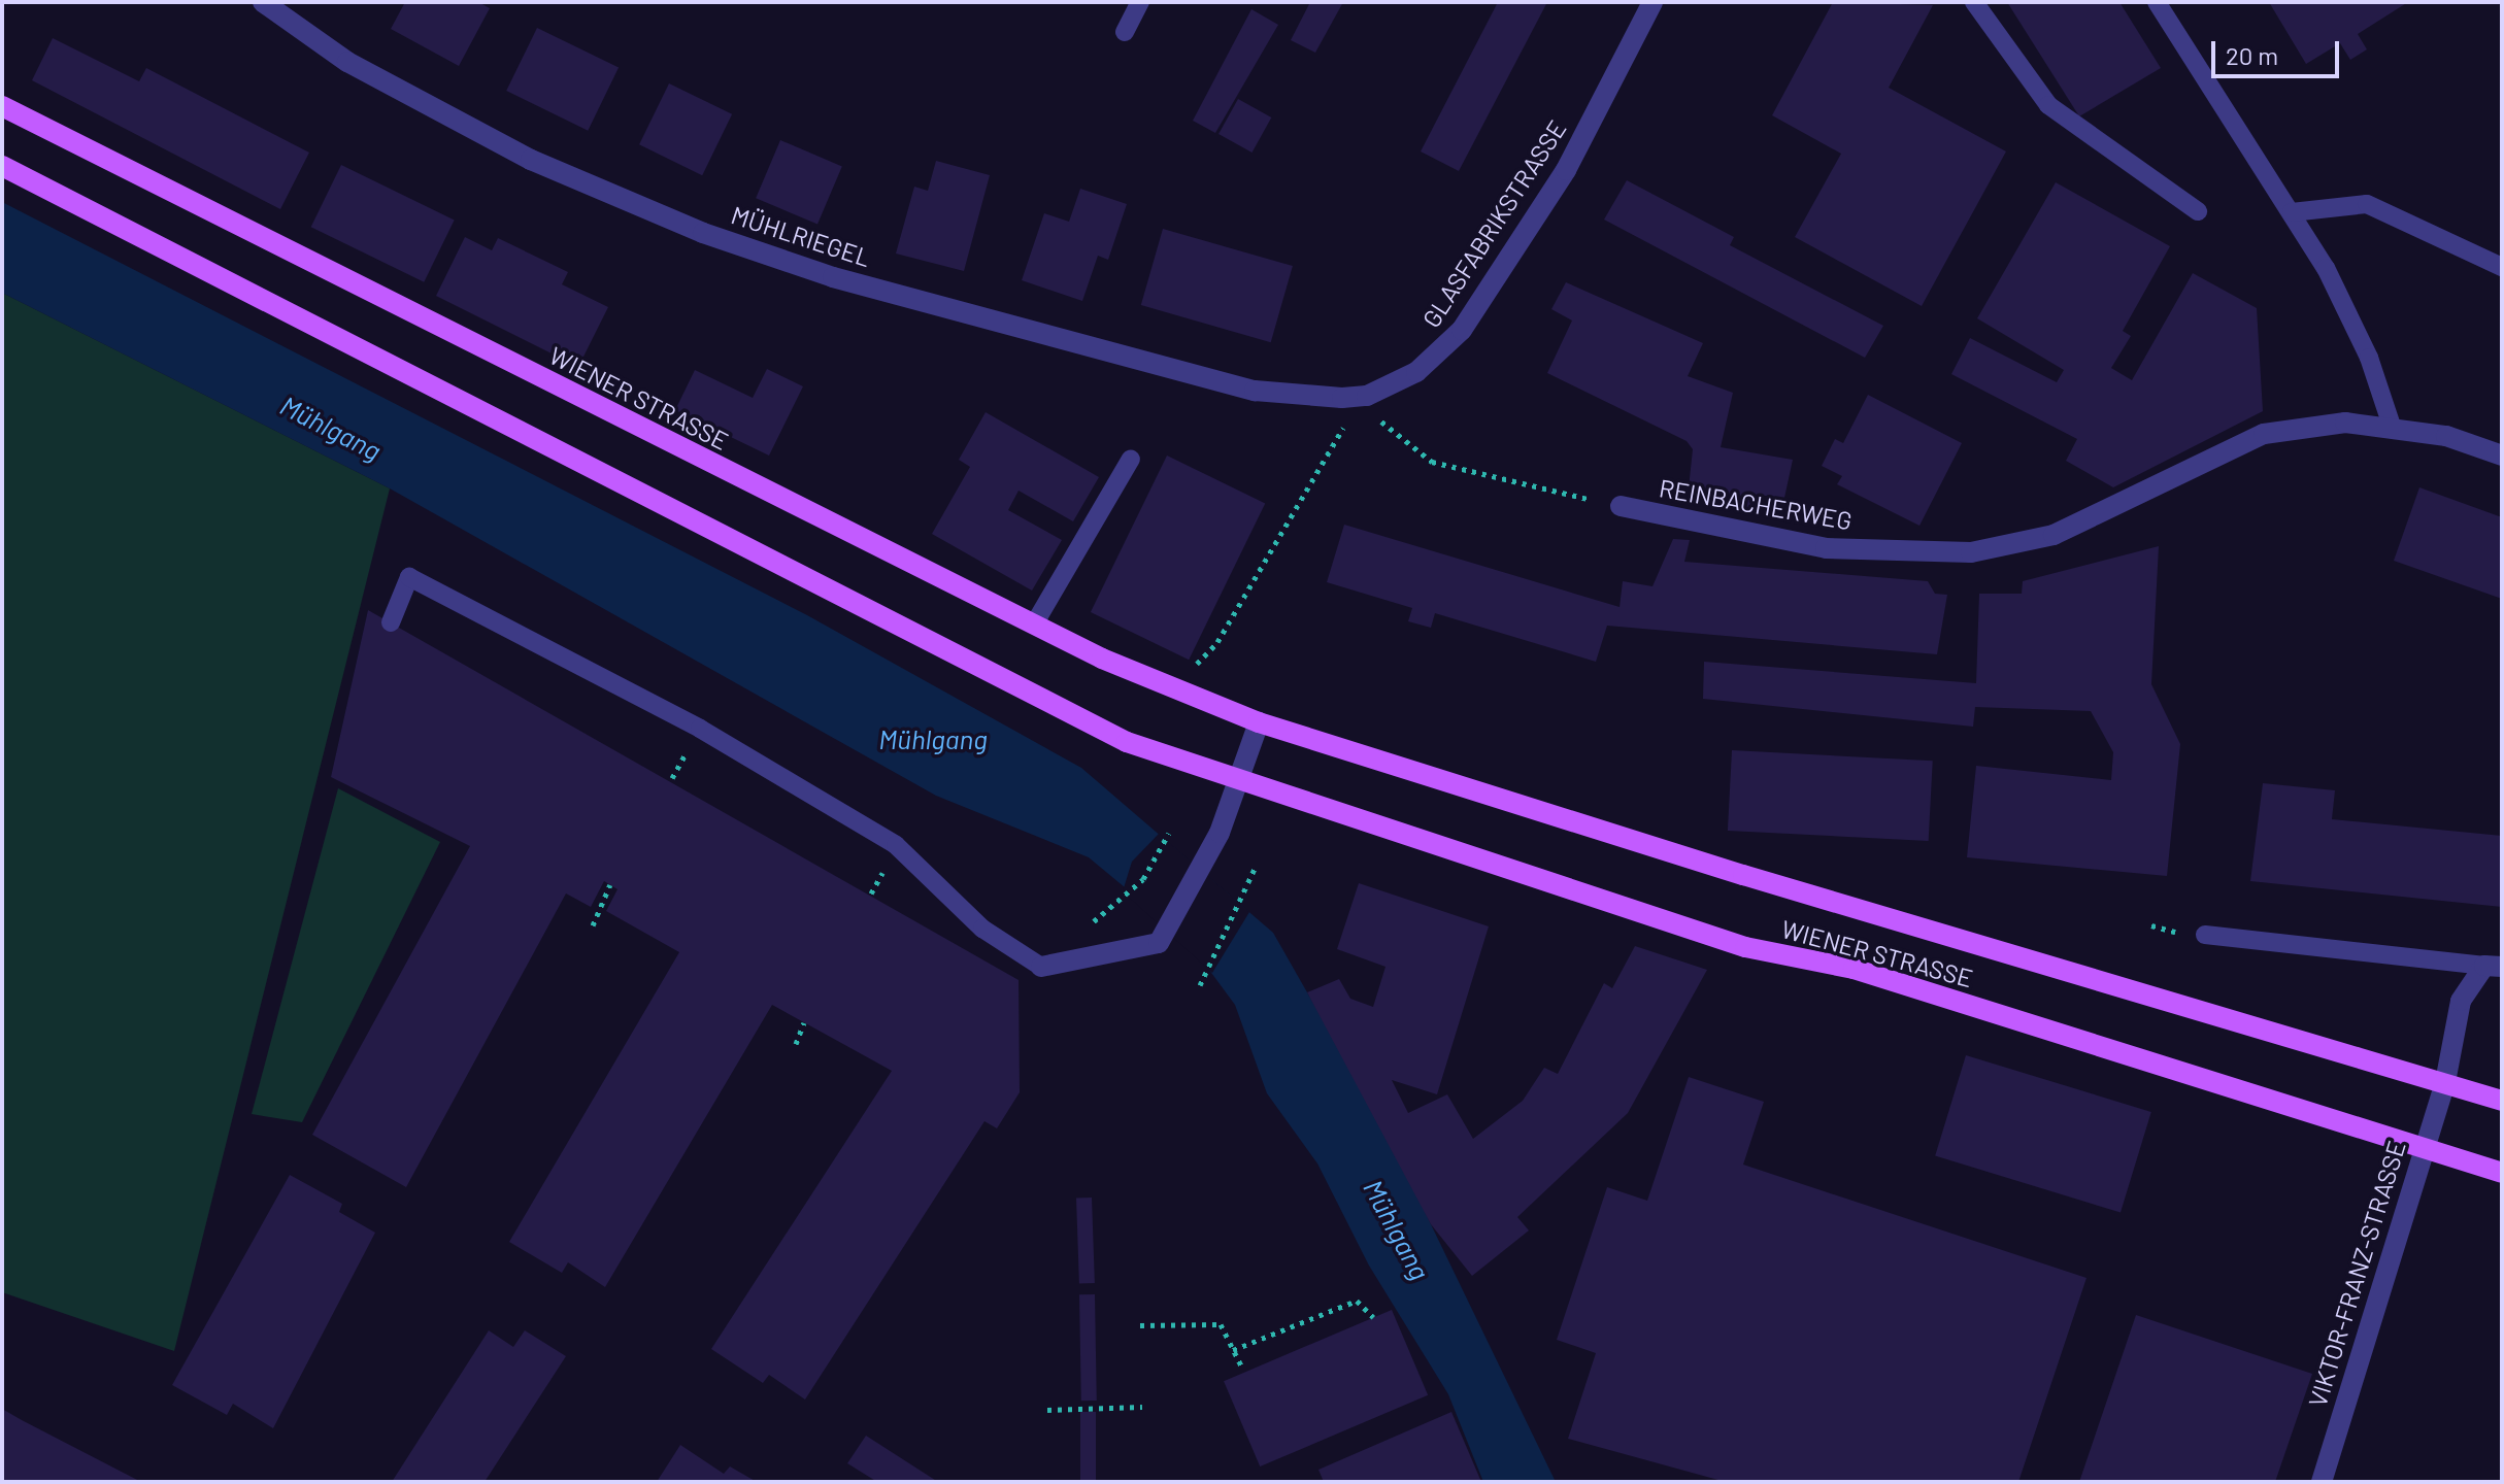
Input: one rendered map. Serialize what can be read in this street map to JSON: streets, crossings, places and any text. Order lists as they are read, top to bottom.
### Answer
{
  "streets": {
    "main road": ["WIENER STRASSE"],
    "street": [
      "GLASFABRIKSTRASSE",
      "MÜHLRIEGEL",
      "REINBACHERWEG",
      "VIKTOR-FRANZ-STRASSE"
    ]
  },
  "crossings": [
    ["GLASFABRIKSTRASSE", "MÜHLRIEGEL"],
    ["GLASFABRIKSTRASSE", "REINBACHERWEG"],
    ["MÜHLRIEGEL", "REINBACHERWEG"],
    ["WIENER STRASSE", "VIKTOR-FRANZ-STRASSE"]
  ],
  "water": ["Mühlgang"],
  "scale_bar": "20 m"
}
